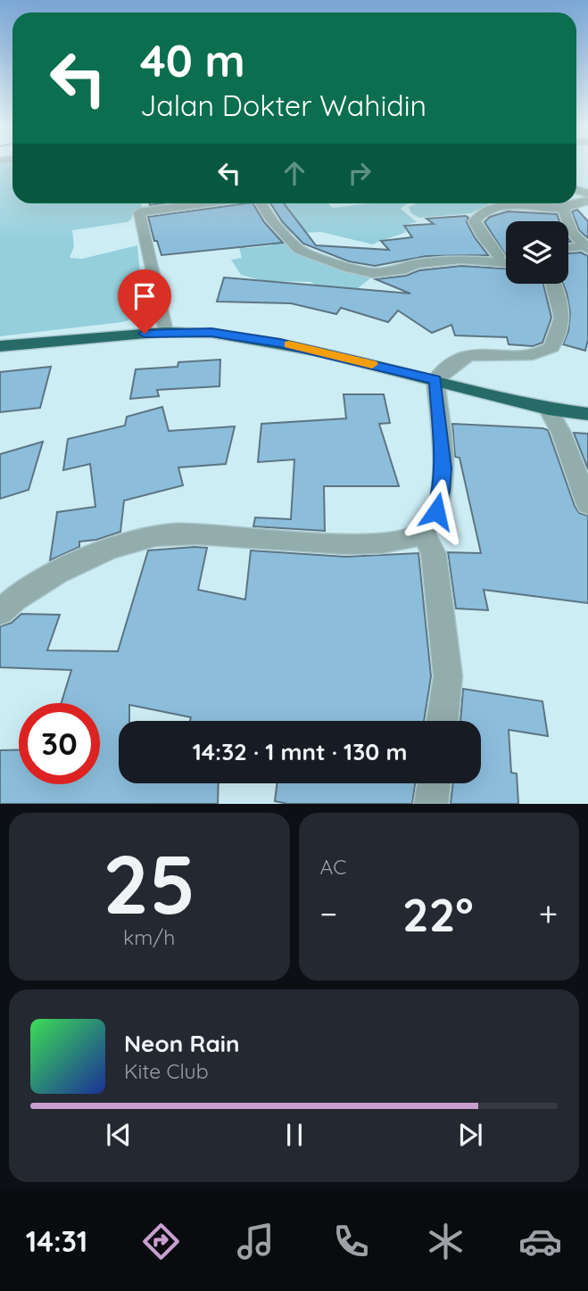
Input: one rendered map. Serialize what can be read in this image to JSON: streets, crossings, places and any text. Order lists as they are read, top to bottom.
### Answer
{
  "page": {
    "turn": ["40 m", "Jalan Dokter Wahidin"],
    "limit": "30",
    "trip": "14:32 · 1 mnt · 130 m",
    "tile": [
      ["25", "km/h"],
      "AC"
    ],
    "heat": ["−", "22°", "+"],
    "song": ["Neon Rain", "Kite Club"],
    "tabs": "14:31"
  }
}
